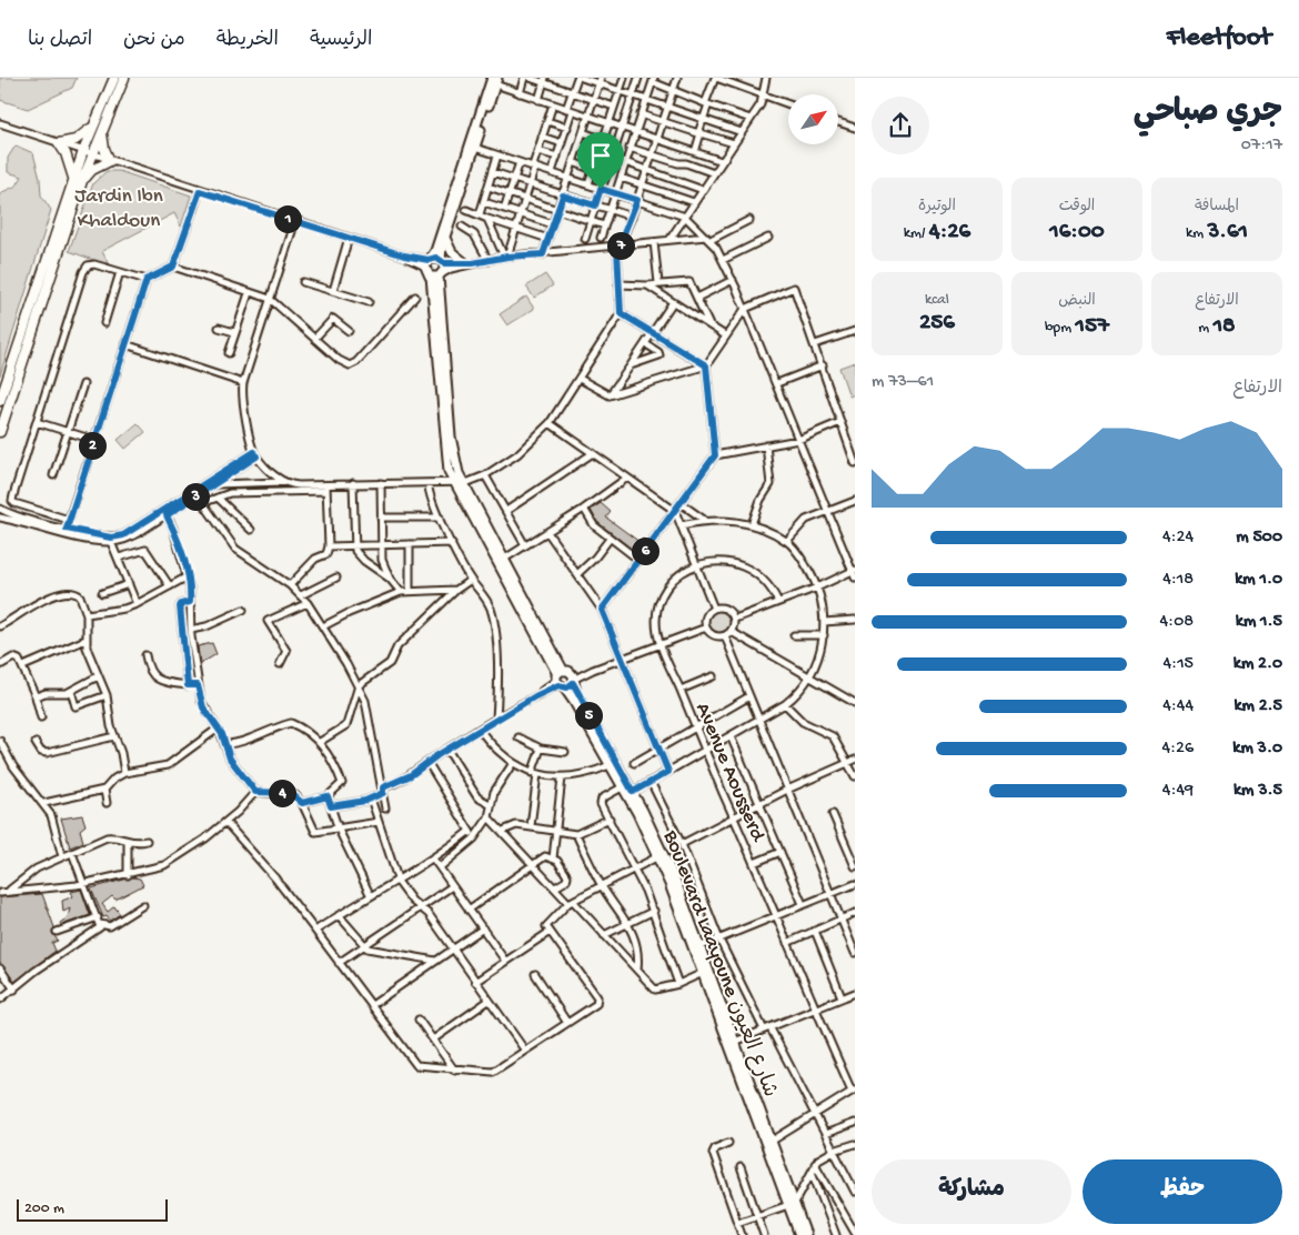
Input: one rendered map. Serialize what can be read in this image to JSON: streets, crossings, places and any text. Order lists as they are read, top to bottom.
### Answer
{
  "streets": {
    "street": ["Avenue Aousserd", "Boulevard Laayoune شارع العيون"]
  },
  "parks": ["Jardin Ibn Khaldoun"],
  "scale_bar": "200 m",
  "north": "top right",
  "page": {
    "header": "Fleetfoot",
    "nav": [
      "الرئيسية",
      "الخريطة",
      "من نحن",
      "اتصل بنا"
    ],
    "heading": ["جري صباحي", "07:17"],
    "stats": [
      ["المسافة", "3.61 km"],
      ["الوقت", "16:00"],
      ["الوتيرة", "4:26 /km"],
      ["الارتفاع", "18 m"],
      ["النبض", "157 bpm"],
      ["kcal", "256"]
    ],
    "pins": [
      "1",
      "7",
      "2",
      "3",
      "6",
      "5",
      "4"
    ],
    "chart": ["الارتفاع", "61–73 m"],
    "list": [
      {
        "name": "500 m",
        "note": "4:24"
      },
      {
        "name": "1.0 km",
        "note": "4:18"
      },
      {
        "name": "1.5 km",
        "note": "4:08"
      },
      {
        "name": "2.0 km",
        "note": "4:15"
      },
      {
        "name": "2.5 km",
        "note": "4:44"
      },
      {
        "name": "3.0 km",
        "note": "4:26"
      },
      {
        "name": "3.5 km",
        "note": "4:49"
      }
    ],
    "buttons": ["حفظ", "مشاركة"],
    "scale": "200 m"
  }
}
